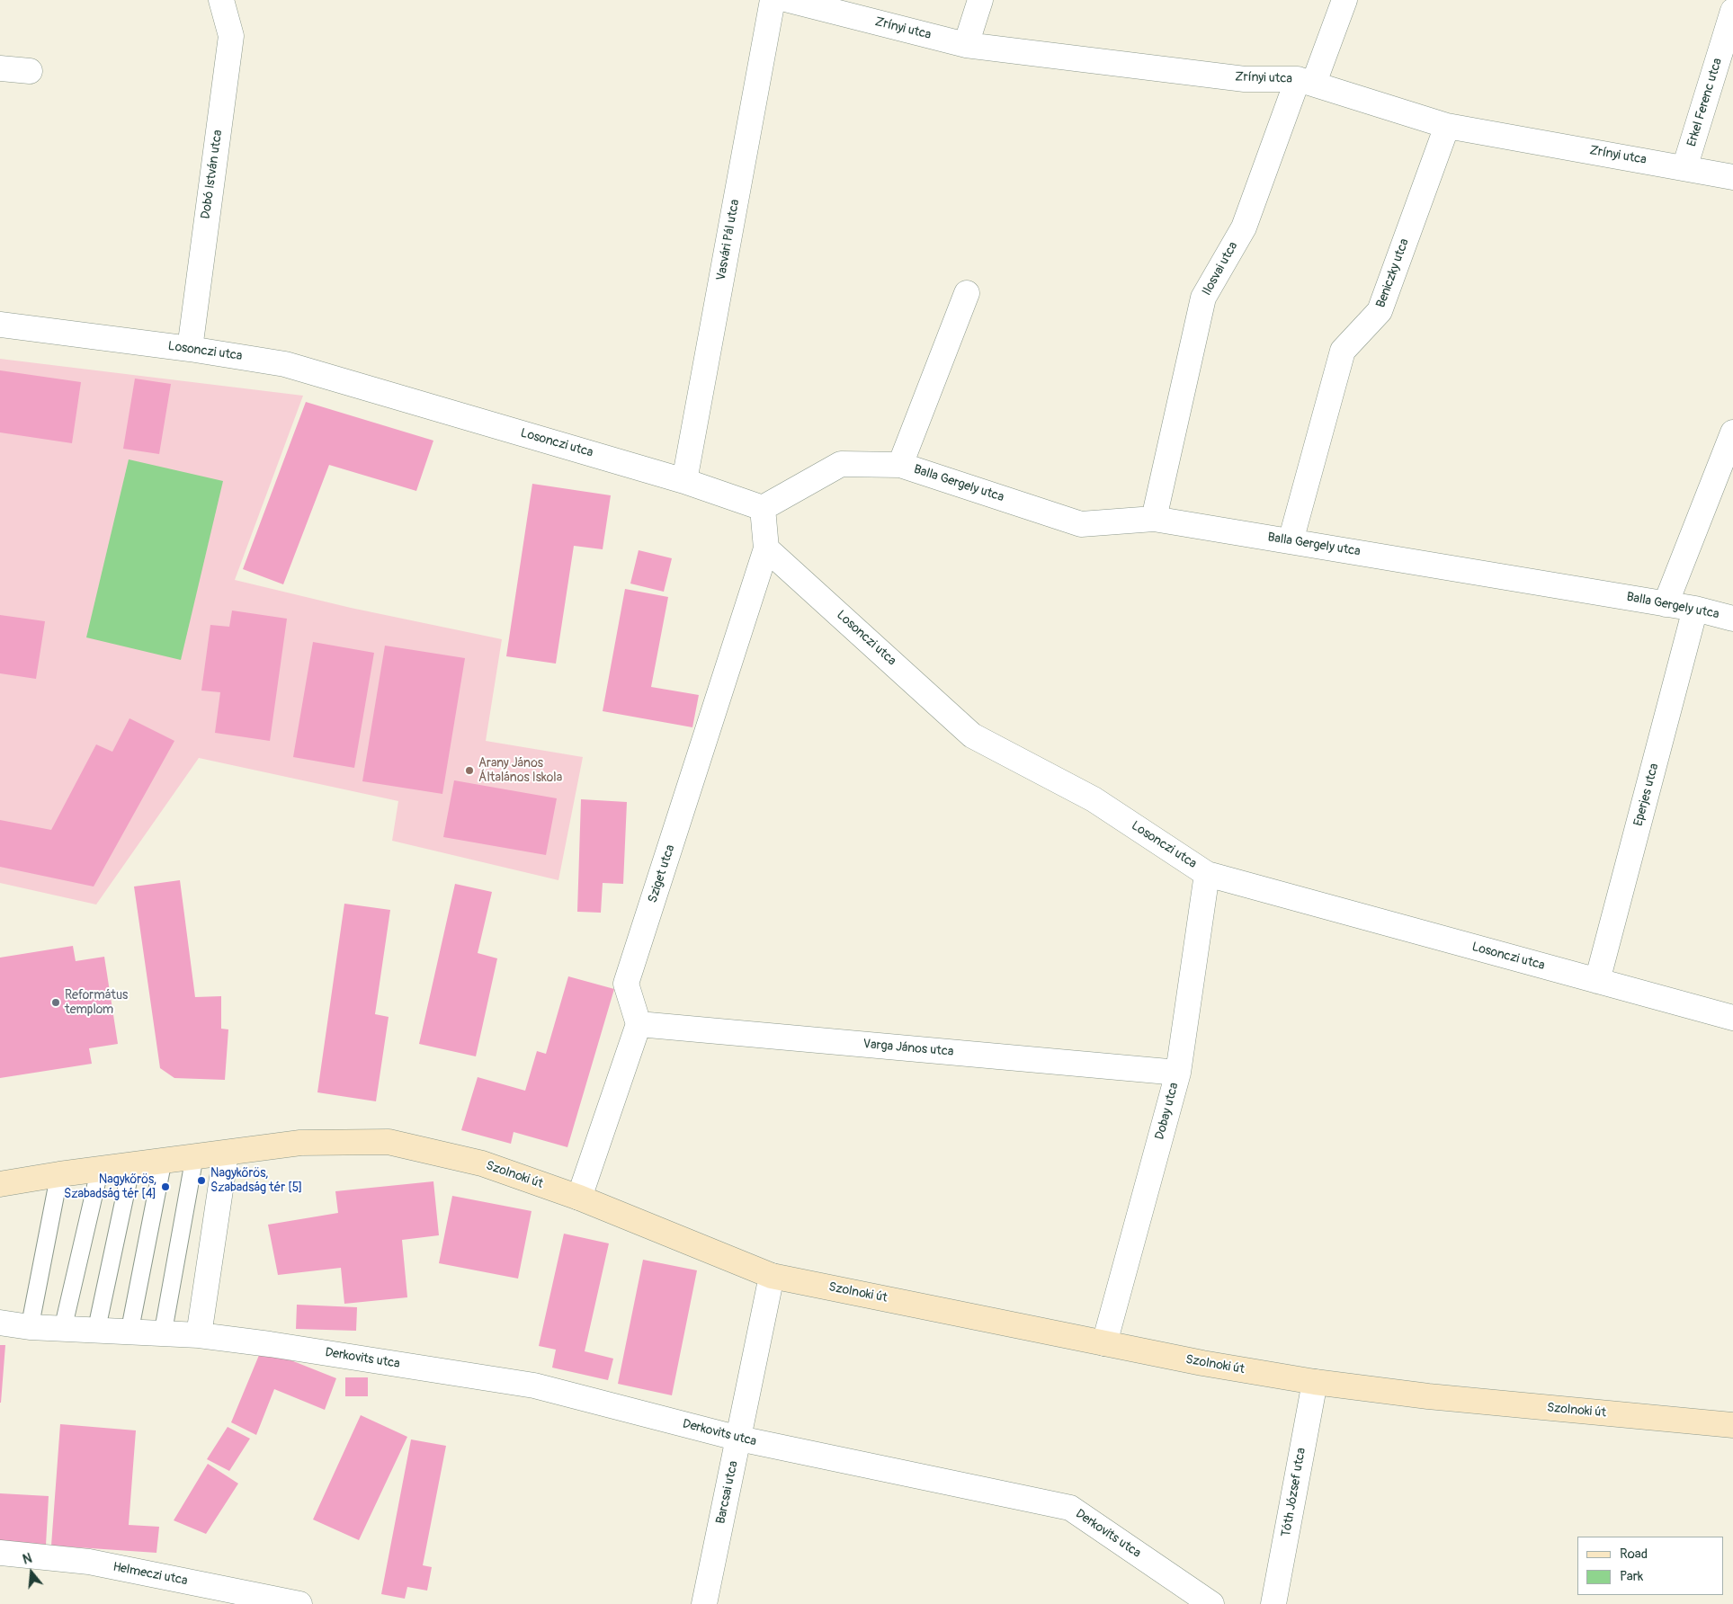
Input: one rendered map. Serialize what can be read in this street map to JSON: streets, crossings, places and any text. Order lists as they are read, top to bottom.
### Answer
{
  "streets": {
    "main road": ["Szolnoki út"],
    "street": [
      "Zrínyi utca",
      "Erkel Ferenc utca",
      "Dobó István utca",
      "Vasvári Pál utca",
      "Ilosvai utca",
      "Beniczky utca",
      "Losonczi utca",
      "Balla Gergely utca",
      "Eperjes utca",
      "Sziget utca",
      "Varga János utca",
      "Dobay utca",
      "Derkovits utca",
      "Barcsai utca",
      "Tóth József utca",
      "Helmeczi utca"
    ]
  },
  "crossings": [
    ["Zrínyi utca", "Erkel Ferenc utca"],
    ["Zrínyi utca", "Ilosvai utca"],
    ["Zrínyi utca", "Beniczky utca"],
    ["Dobó István utca", "Losonczi utca"],
    ["Vasvári Pál utca", "Losonczi utca"],
    ["Ilosvai utca", "Balla Gergely utca"],
    ["Beniczky utca", "Balla Gergely utca"],
    ["Losonczi utca", "Balla Gergely utca"],
    ["Losonczi utca", "Eperjes utca"],
    ["Losonczi utca", "Sziget utca"],
    ["Losonczi utca", "Dobay utca"],
    ["Balla Gergely utca", "Eperjes utca"],
    ["Sziget utca", "Varga János utca"],
    ["Varga János utca", "Dobay utca"],
    ["Dobay utca", "Szolnoki út"],
    ["Szolnoki út", "Barcsai utca"],
    ["Szolnoki út", "Tóth József utca"],
    ["Derkovits utca", "Barcsai utca"]
  ],
  "places": [
    "Arany János Általános Iskola",
    "Református templom",
    "Nagykőrös, Szabadság tér [5]",
    "Nagykőrös, Szabadság tér [4]"
  ],
  "legend": ["Road", "Park"],
  "north": "top"
}
